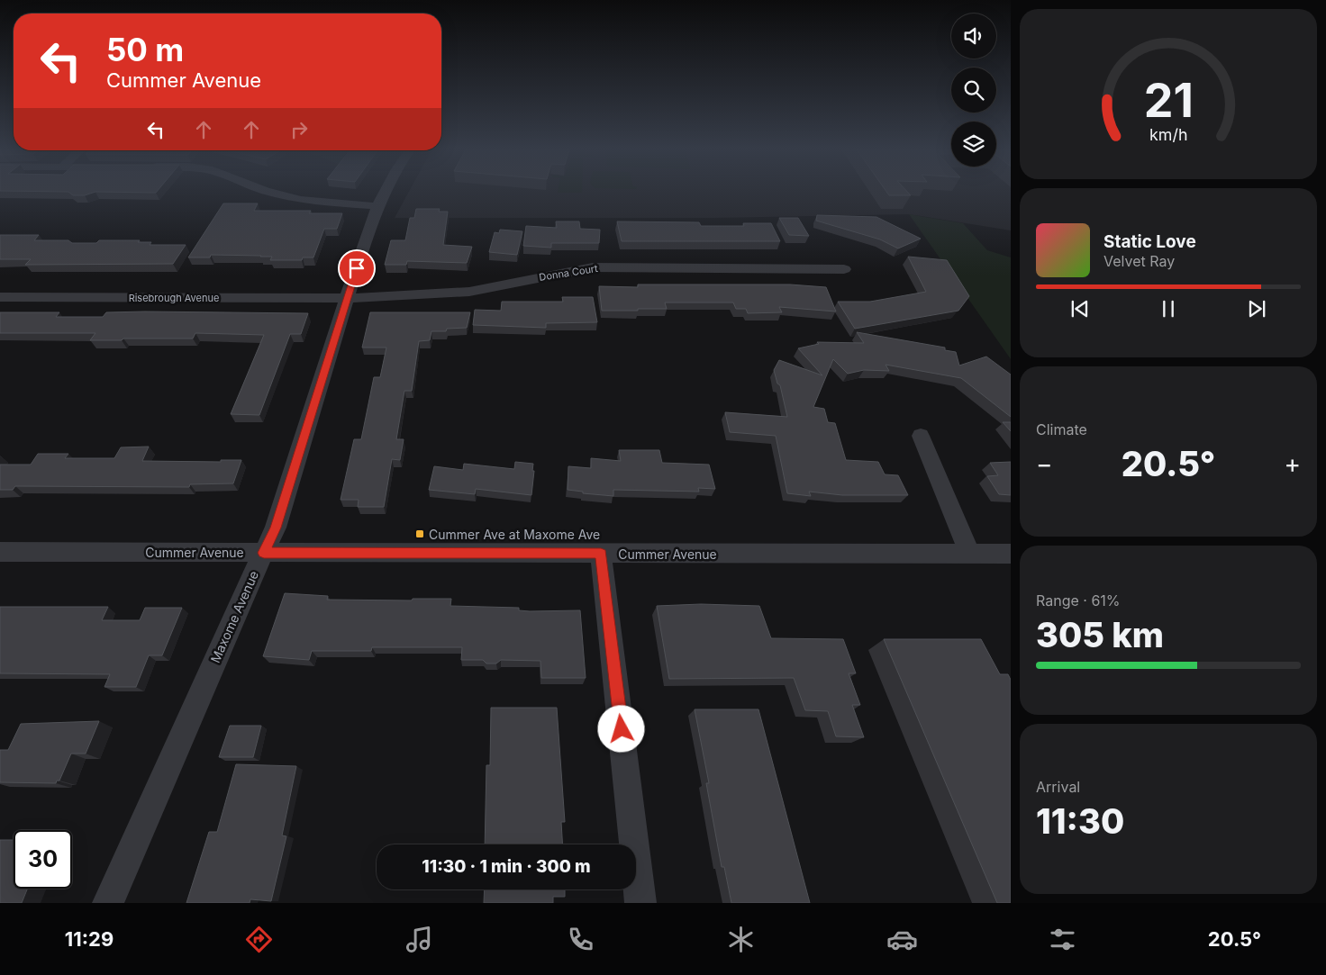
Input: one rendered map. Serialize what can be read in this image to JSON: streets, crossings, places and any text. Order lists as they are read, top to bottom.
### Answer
{
  "streets": {
    "street": [
      "Donna Court",
      "Risebrough Avenue",
      "Cummer Avenue",
      "Maxome Avenue"
    ]
  },
  "crossings": [
    ["Donna Court", "Risebrough Avenue"],
    ["Donna Court", "Maxome Avenue"],
    ["Risebrough Avenue", "Maxome Avenue"],
    ["Cummer Avenue", "Maxome Avenue"]
  ],
  "places": {
    "transit": ["Cummer Ave at Maxome Ave"]
  },
  "page": {
    "turn": ["50 m", "Cummer Avenue"],
    "song": ["Static Love", "Velvet Ray"],
    "tile": [
      "Climate",
      ["Range · 61%", "305 km"],
      ["Arrival", "11:30"]
    ],
    "heat": ["−", "20.5°", "+"],
    "limit": "30",
    "trip": "11:30 · 1 min · 300 m",
    "tabs": ["11:29", "20.5°"],
    "gauge": ["21", "km/h"]
  }
}
